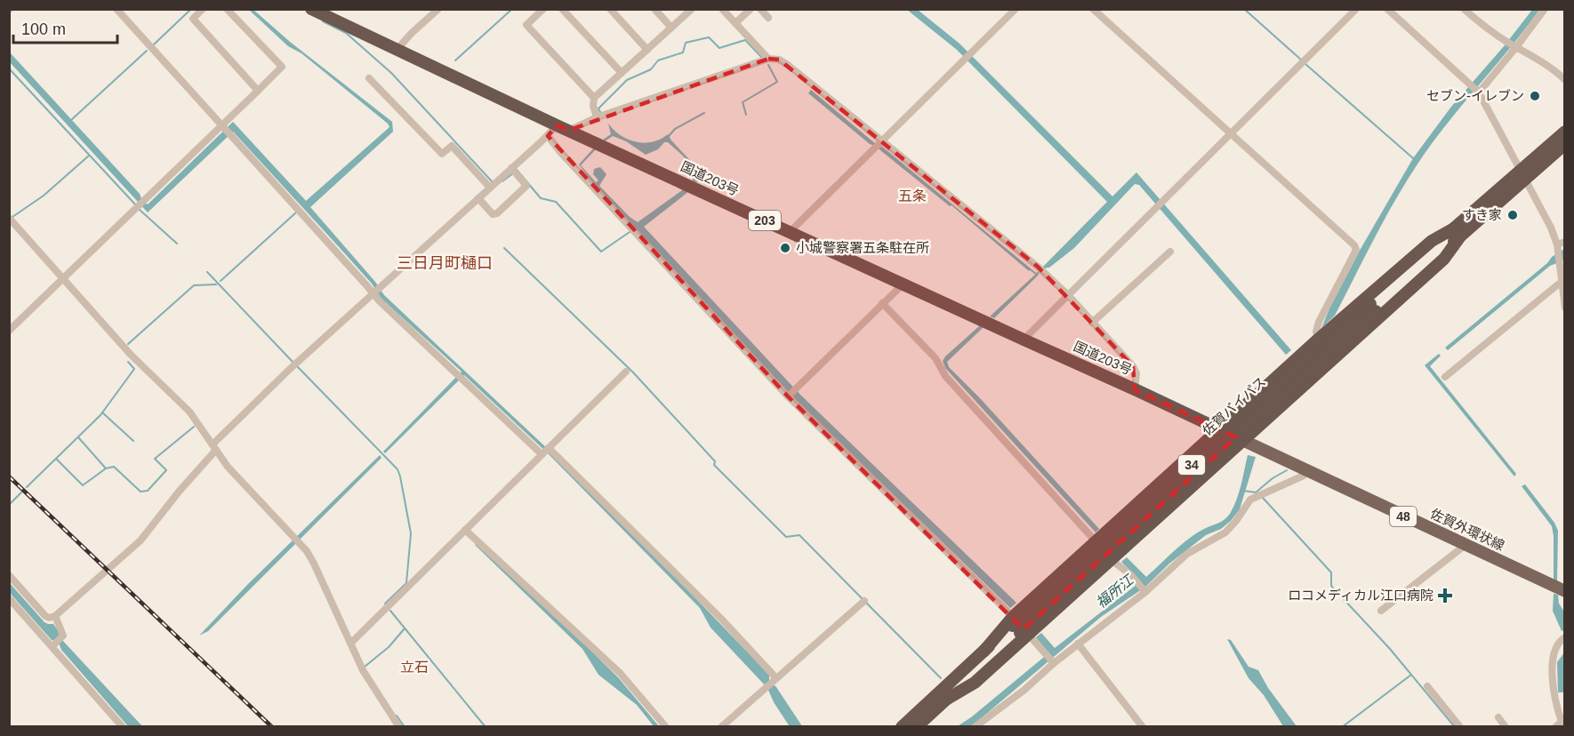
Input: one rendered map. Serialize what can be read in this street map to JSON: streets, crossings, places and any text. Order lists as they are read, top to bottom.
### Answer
{
  "streets": {
    "highway": [
      "国道203号",
      "203",
      "佐賀バイパス",
      "34"
    ],
    "main road": ["48", "佐賀外環状線"]
  },
  "crossings": [
    ["国道203号", "34"],
    ["国道203号", "佐賀外環状線"],
    ["佐賀バイパス", "34"],
    ["34", "佐賀外環状線"]
  ],
  "districts": ["五条", "三日月町樋口", "立石"],
  "water": ["福所江"],
  "places": {
    "other": ["セブン-イレブン", "すき家", "小城警察署五条駐在所"],
    "health": ["ロコメディカル江口病院"]
  },
  "scale_bar": "100 m"
}
